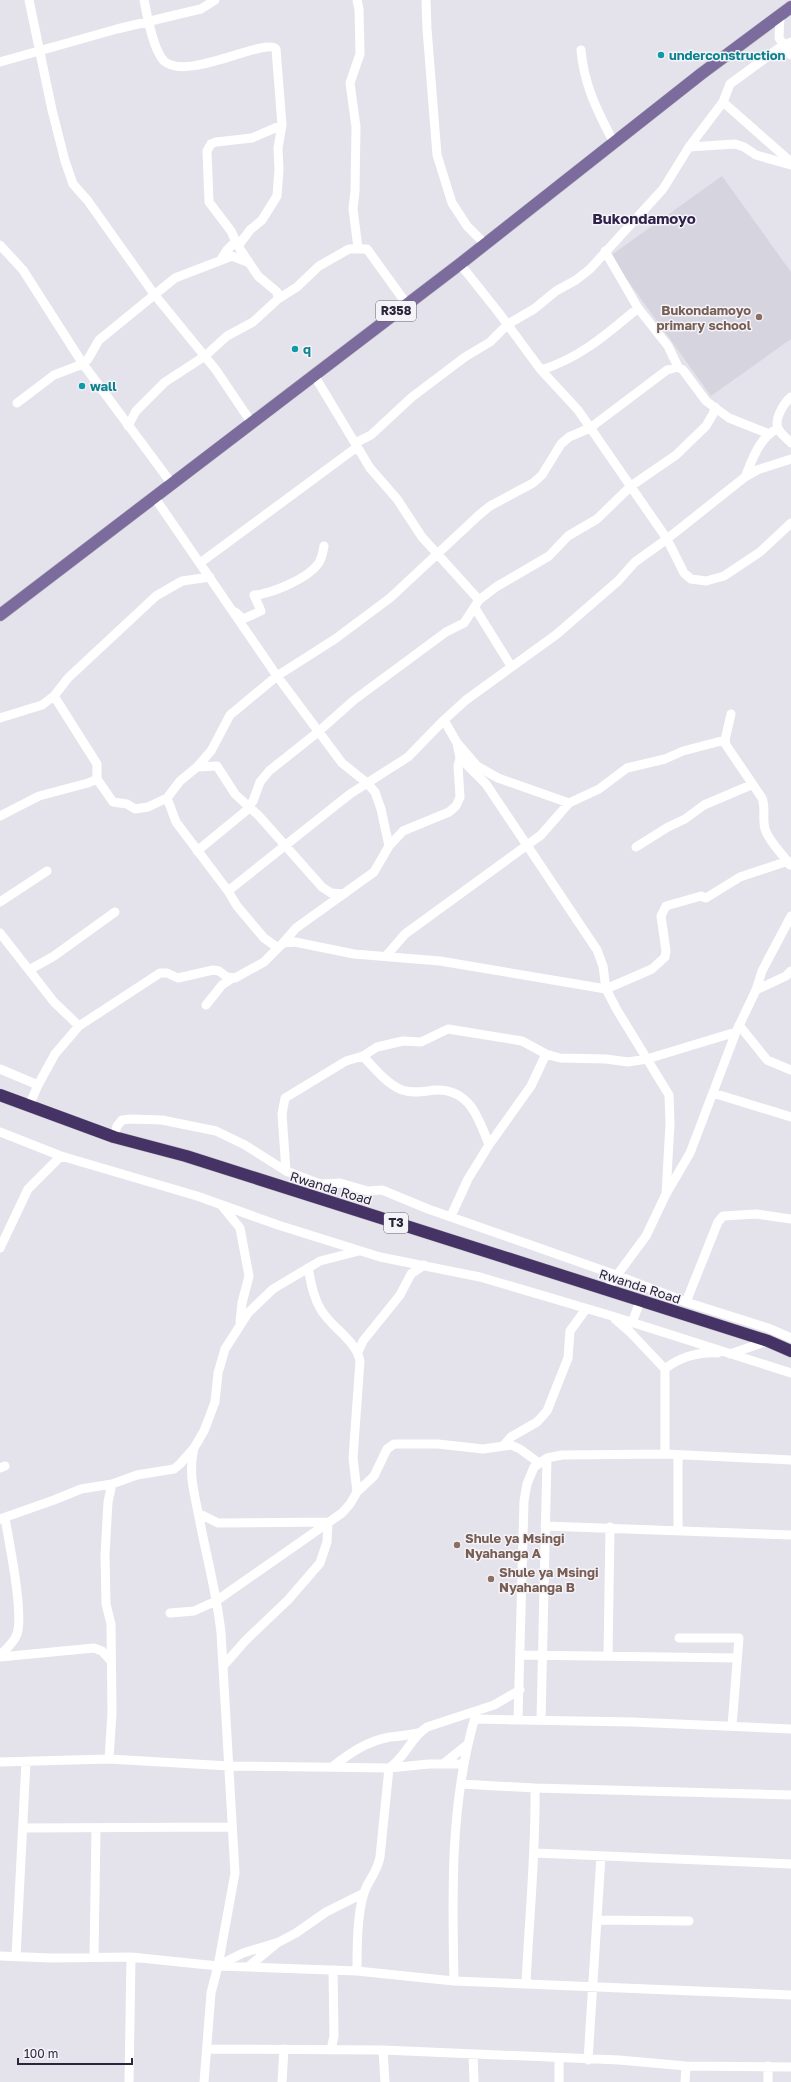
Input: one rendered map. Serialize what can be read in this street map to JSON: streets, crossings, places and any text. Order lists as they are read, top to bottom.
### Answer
{
  "streets": {
    "highway": ["Rwanda Road", "T3"],
    "main road": ["R358"]
  },
  "districts": ["Bukondamoyo"],
  "places": [
    "underconstruction",
    "Bukondamoyo primary school",
    "q",
    "wall",
    "Shule ya Msingi Nyahanga A",
    "Shule ya Msingi Nyahanga B"
  ],
  "scale_bar": "100 m"
}
